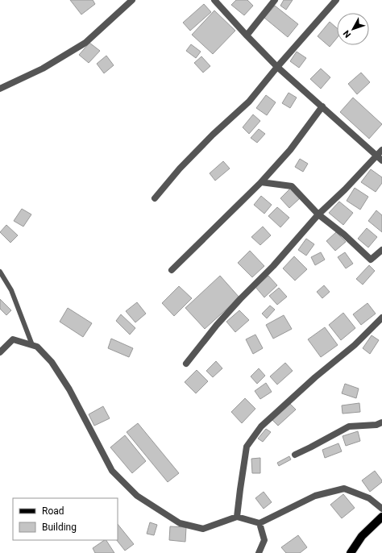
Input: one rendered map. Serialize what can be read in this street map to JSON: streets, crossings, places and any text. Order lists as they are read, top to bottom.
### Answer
{
  "legend": ["Road", "Building"],
  "north": "bottom left"
}
